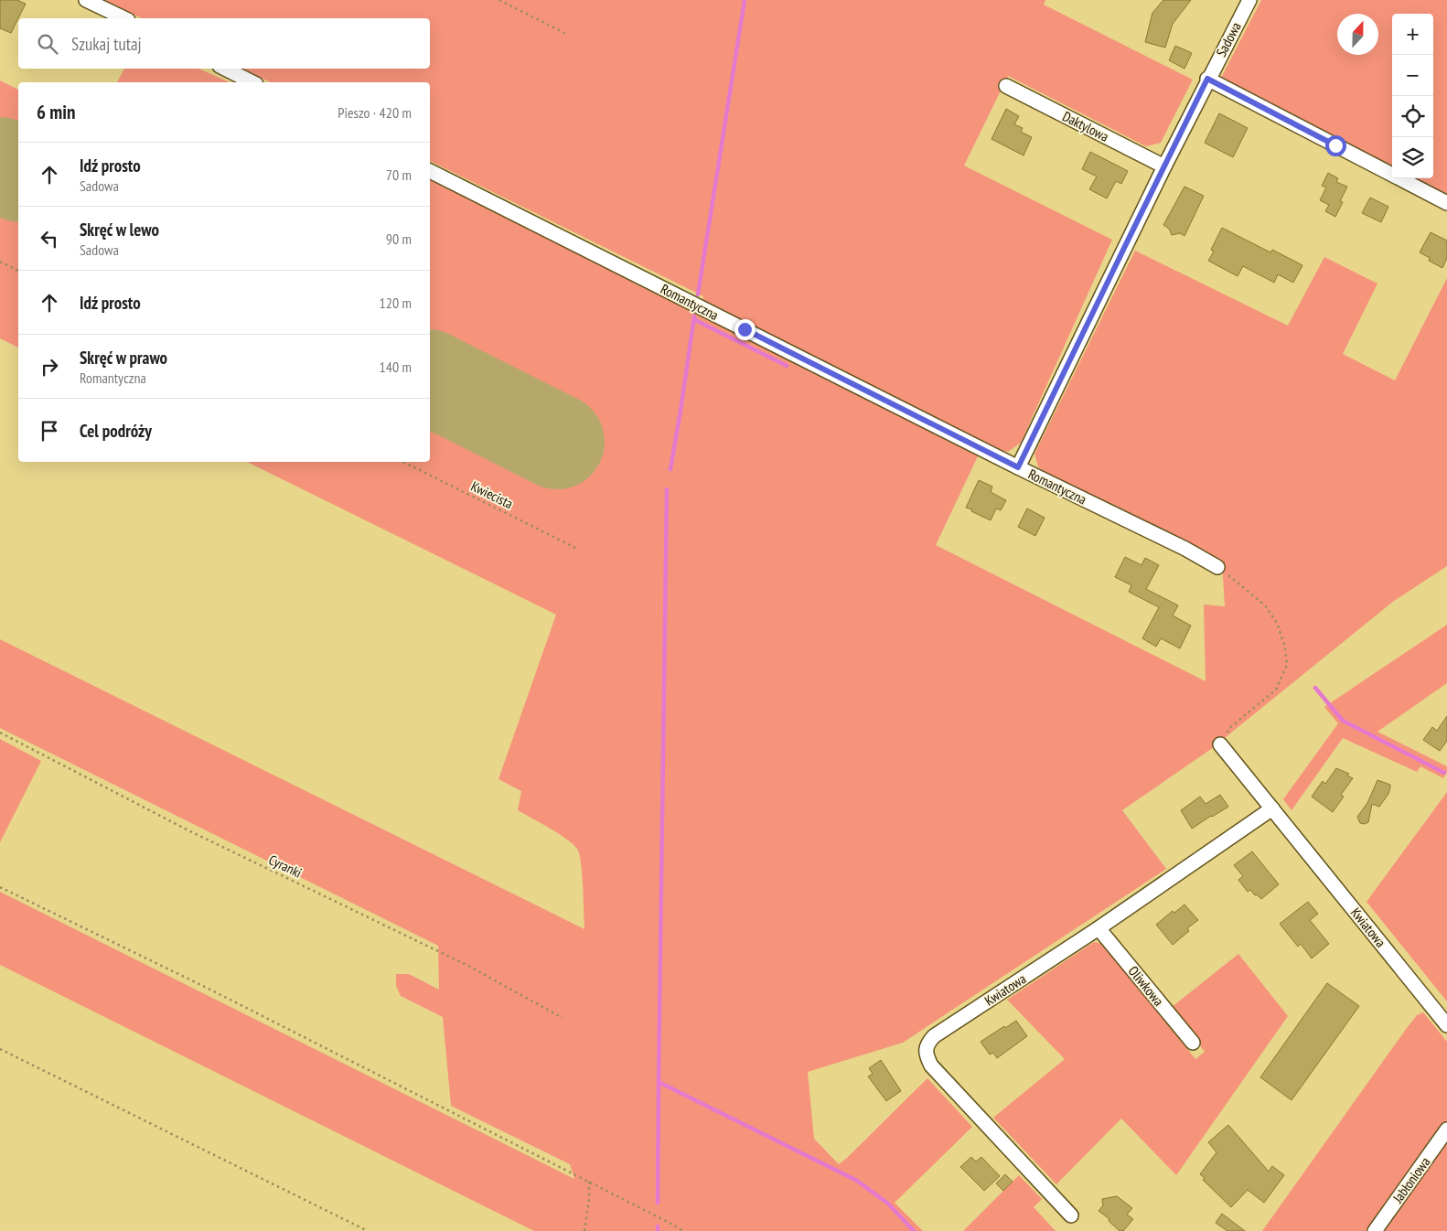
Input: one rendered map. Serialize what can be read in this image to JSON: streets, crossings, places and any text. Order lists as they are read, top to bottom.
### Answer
{
  "streets": {
    "street": [
      "Sadowa",
      "Daktylowa",
      "Romantyczna",
      "Kwiatowa",
      "Oliwkowa",
      "Jabłoniowa"
    ],
    "path": ["Kwiecista", "Cyranki"]
  },
  "crossings": [
    ["Sadowa", "Daktylowa"],
    ["Sadowa", "Romantyczna"],
    ["Kwiatowa", "Oliwkowa"]
  ],
  "north": "top",
  "page": {
    "map_buttons": ["+", "−"],
    "search": "Szukaj tutaj",
    "heading": ["6 min", "Pieszo · 420 m"],
    "list": [
      ["Idź prosto", "Sadowa", "70 m"],
      ["Skręć w lewo", "Sadowa", "90 m"],
      ["Idź prosto", "120 m"],
      ["Skręć w prawo", "Romantyczna", "140 m"],
      "Cel podróży"
    ]
  }
}
